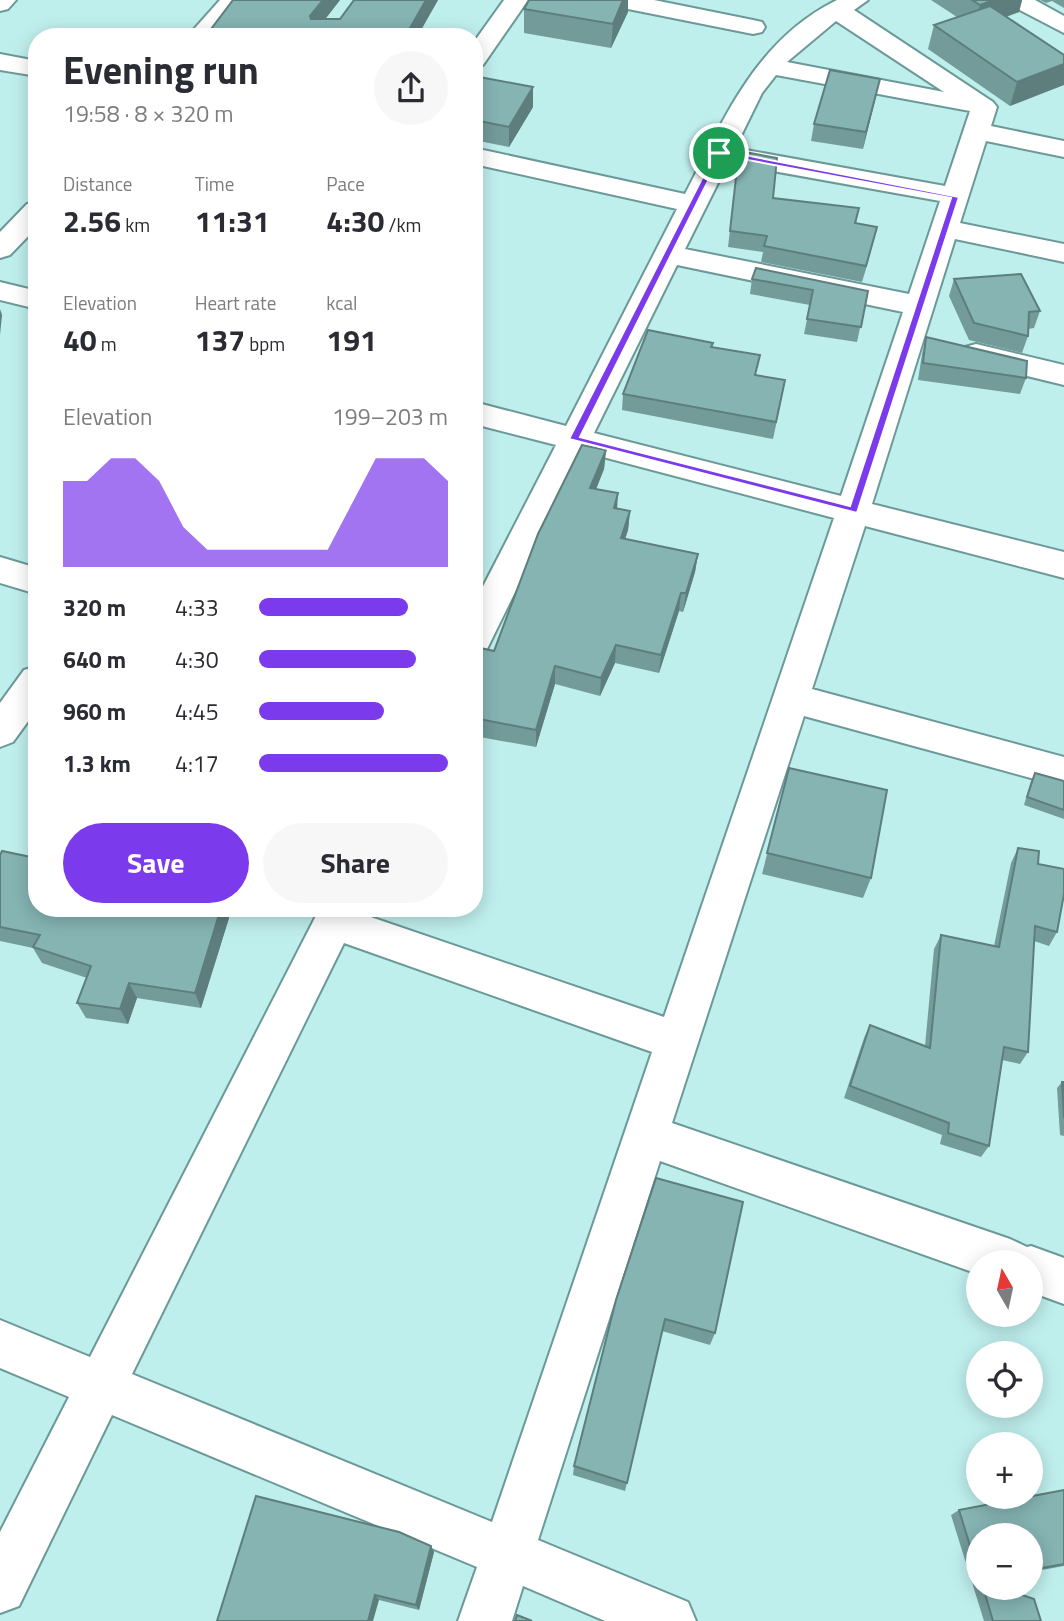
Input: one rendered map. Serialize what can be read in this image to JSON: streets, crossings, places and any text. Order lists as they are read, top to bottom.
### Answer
{
  "north": "top",
  "page": {
    "heading": ["Evening run", "19:58 · 8 × 320 m"],
    "stats": [
      ["Distance", "2.56 km"],
      ["Time", "11:31"],
      ["Pace", "4:30 /km"],
      ["Elevation", "40 m"],
      ["Heart rate", "137 bpm"],
      ["kcal", "191"]
    ],
    "chart": ["Elevation", "199–203 m"],
    "list": [
      {
        "name": "320 m",
        "note": "4:33"
      },
      {
        "name": "640 m",
        "note": "4:30"
      },
      {
        "name": "960 m",
        "note": "4:45"
      },
      {
        "name": "1.3 km",
        "note": "4:17"
      }
    ],
    "buttons": ["Save", "Share"],
    "map_buttons": ["+", "−"]
  }
}
